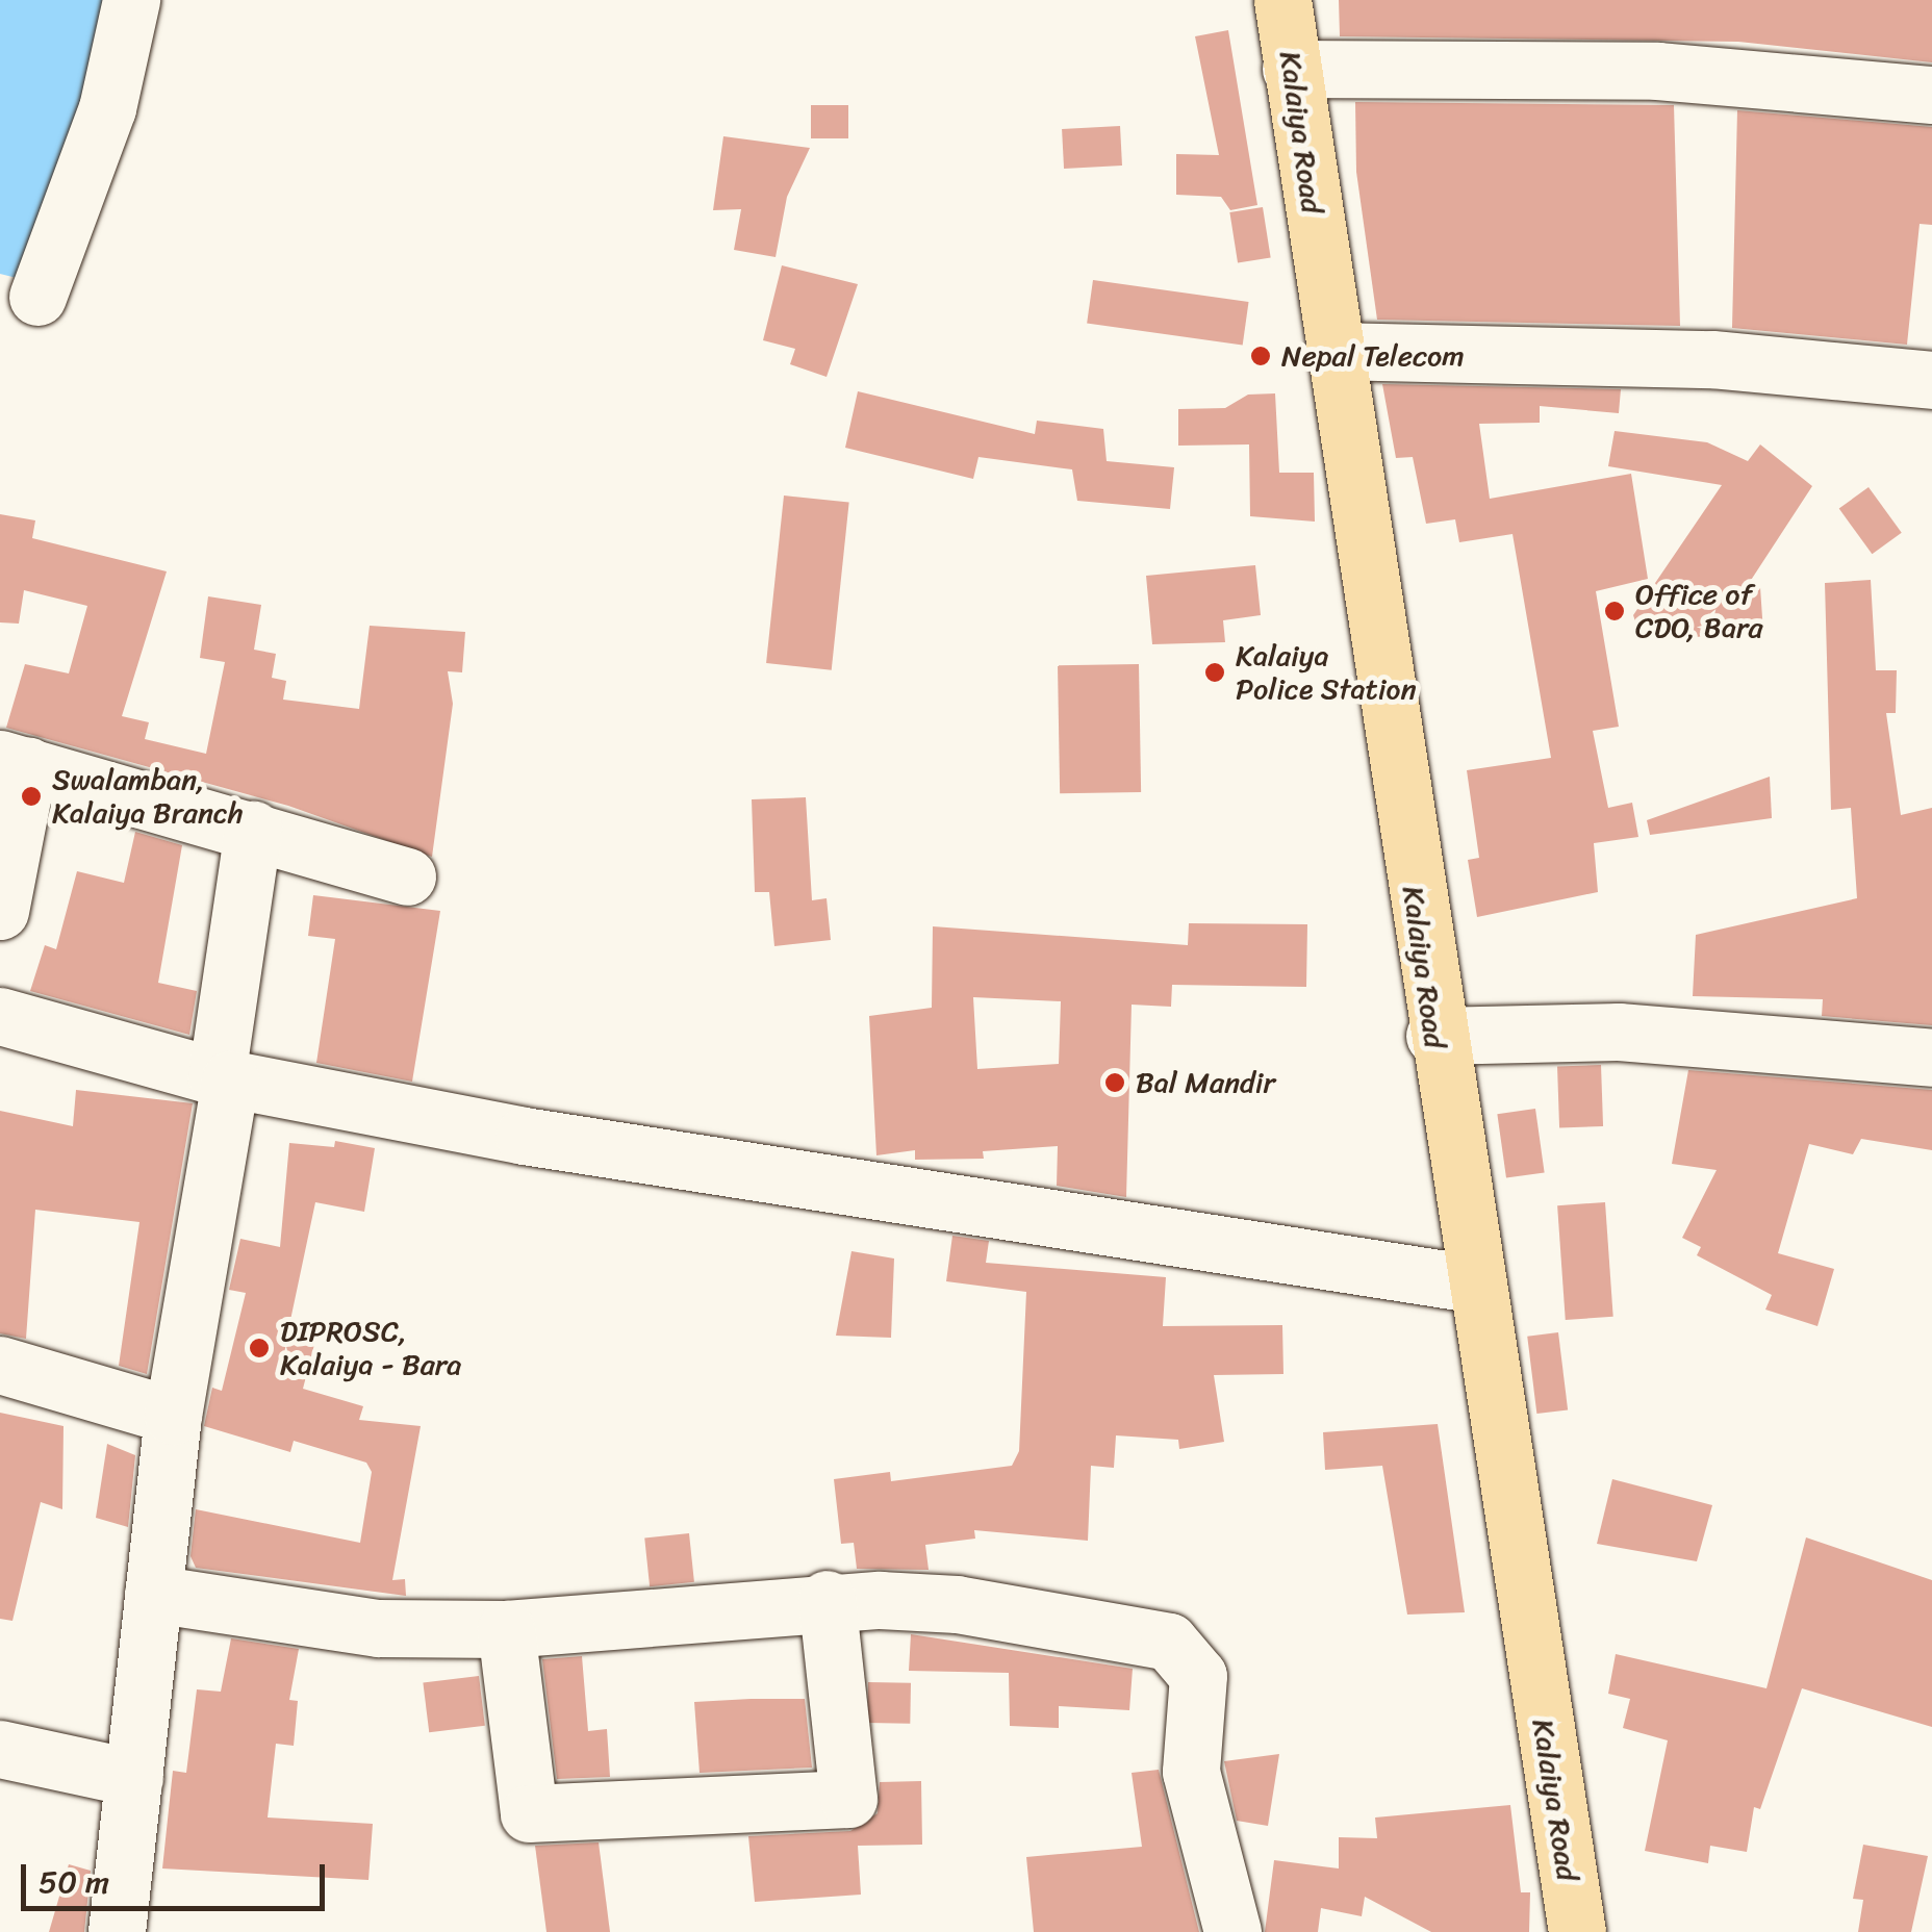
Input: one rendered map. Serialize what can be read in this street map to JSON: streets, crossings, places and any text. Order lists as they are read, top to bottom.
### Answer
{
  "streets": {
    "main road": ["Kalaiya Road"]
  },
  "places": [
    "Nepal Telecom",
    "Office of CDO, Bara",
    "Kalaiya Police Station",
    "Swalamban, Kalaiya Branch",
    "Bal Mandir",
    "DIPROSC, Kalaiya - Bara"
  ],
  "scale_bar": "50 m"
}
